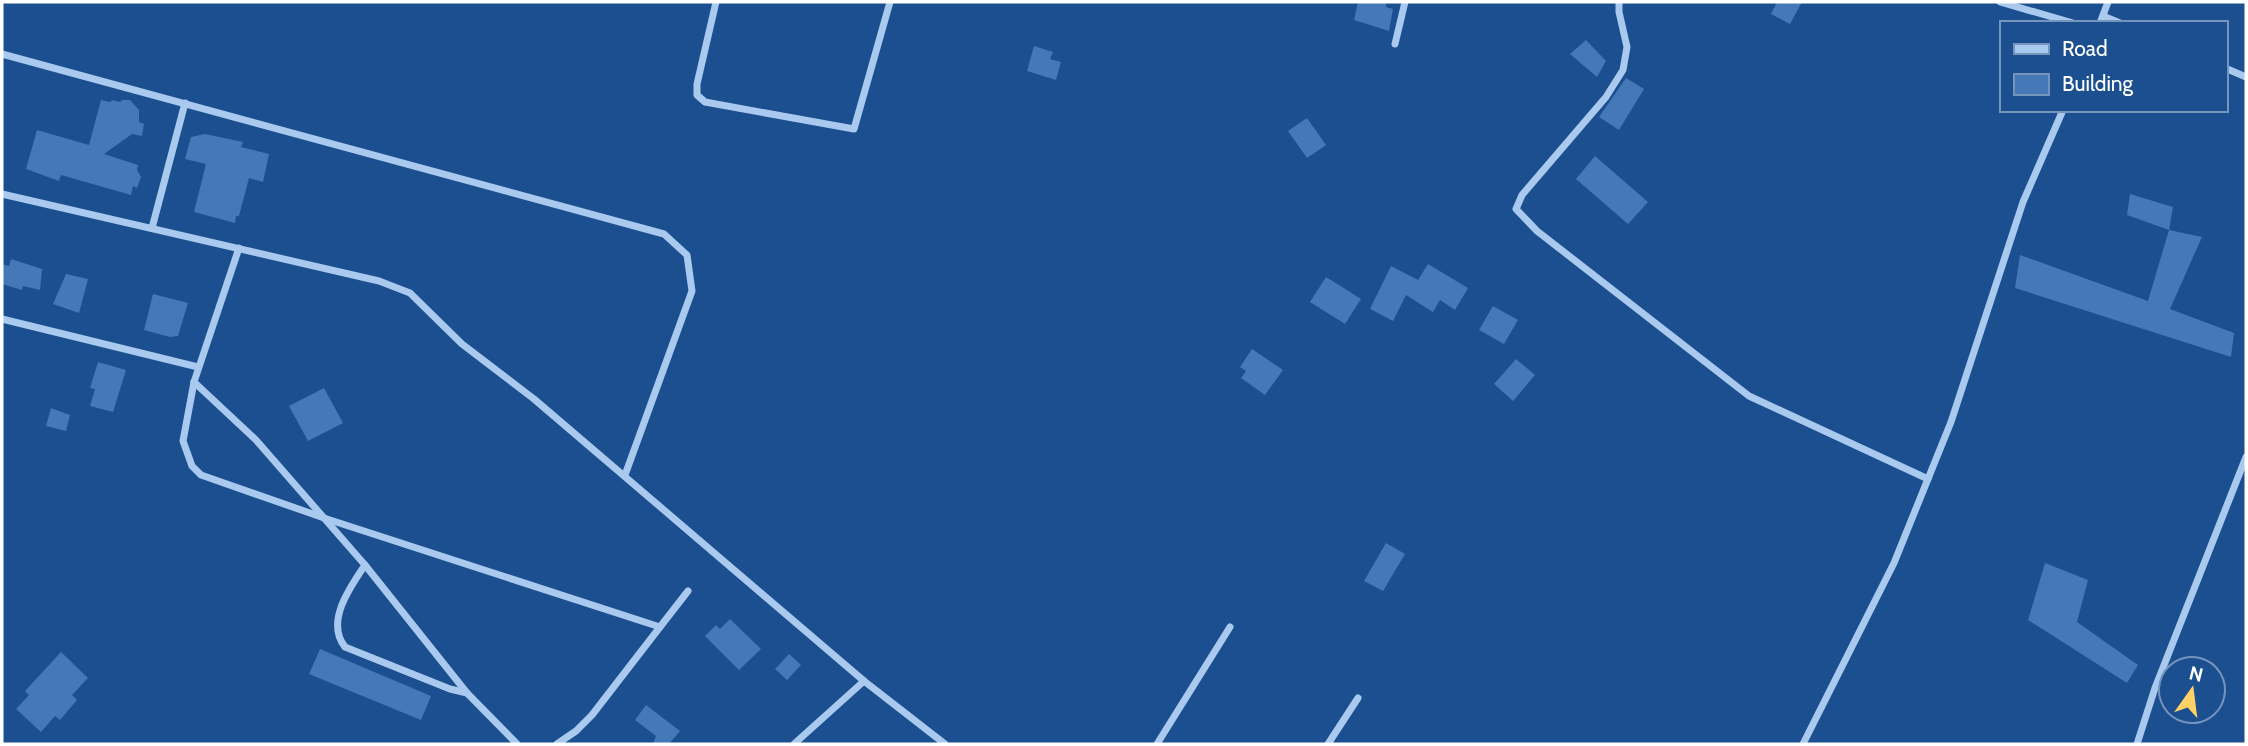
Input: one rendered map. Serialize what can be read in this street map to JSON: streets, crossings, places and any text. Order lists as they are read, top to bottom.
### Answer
{
  "legend": ["Road", "Building"],
  "north": "top"
}
